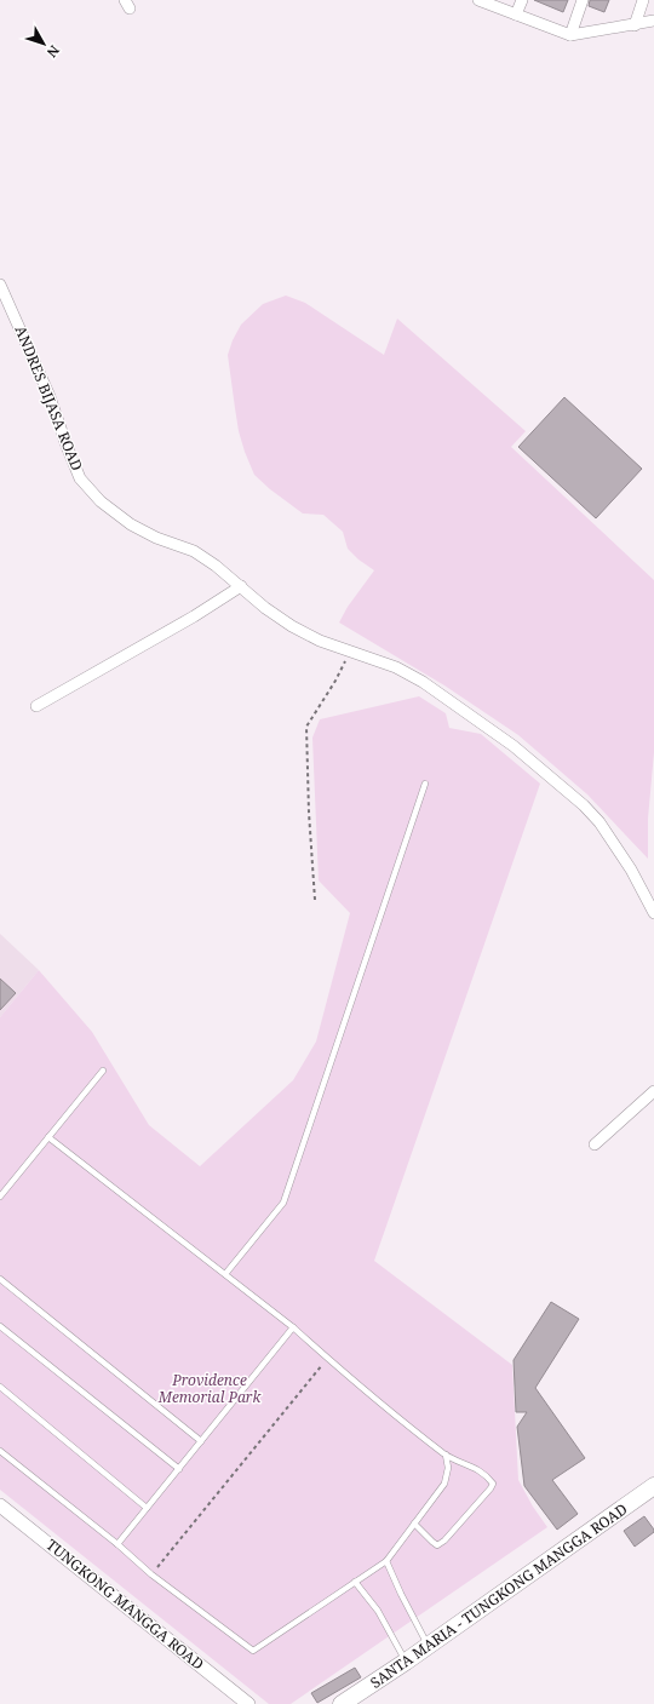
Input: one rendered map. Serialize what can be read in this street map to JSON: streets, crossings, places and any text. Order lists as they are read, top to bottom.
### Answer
{
  "streets": {
    "main road": ["SANTA MARIA - TUNGKONG MANGGA ROAD"],
    "street": ["ANDRES BIJASA ROAD", "TUNGKONG MANGGA ROAD"]
  },
  "parks": ["Providence Memorial Park"],
  "north": "bottom right"
}
